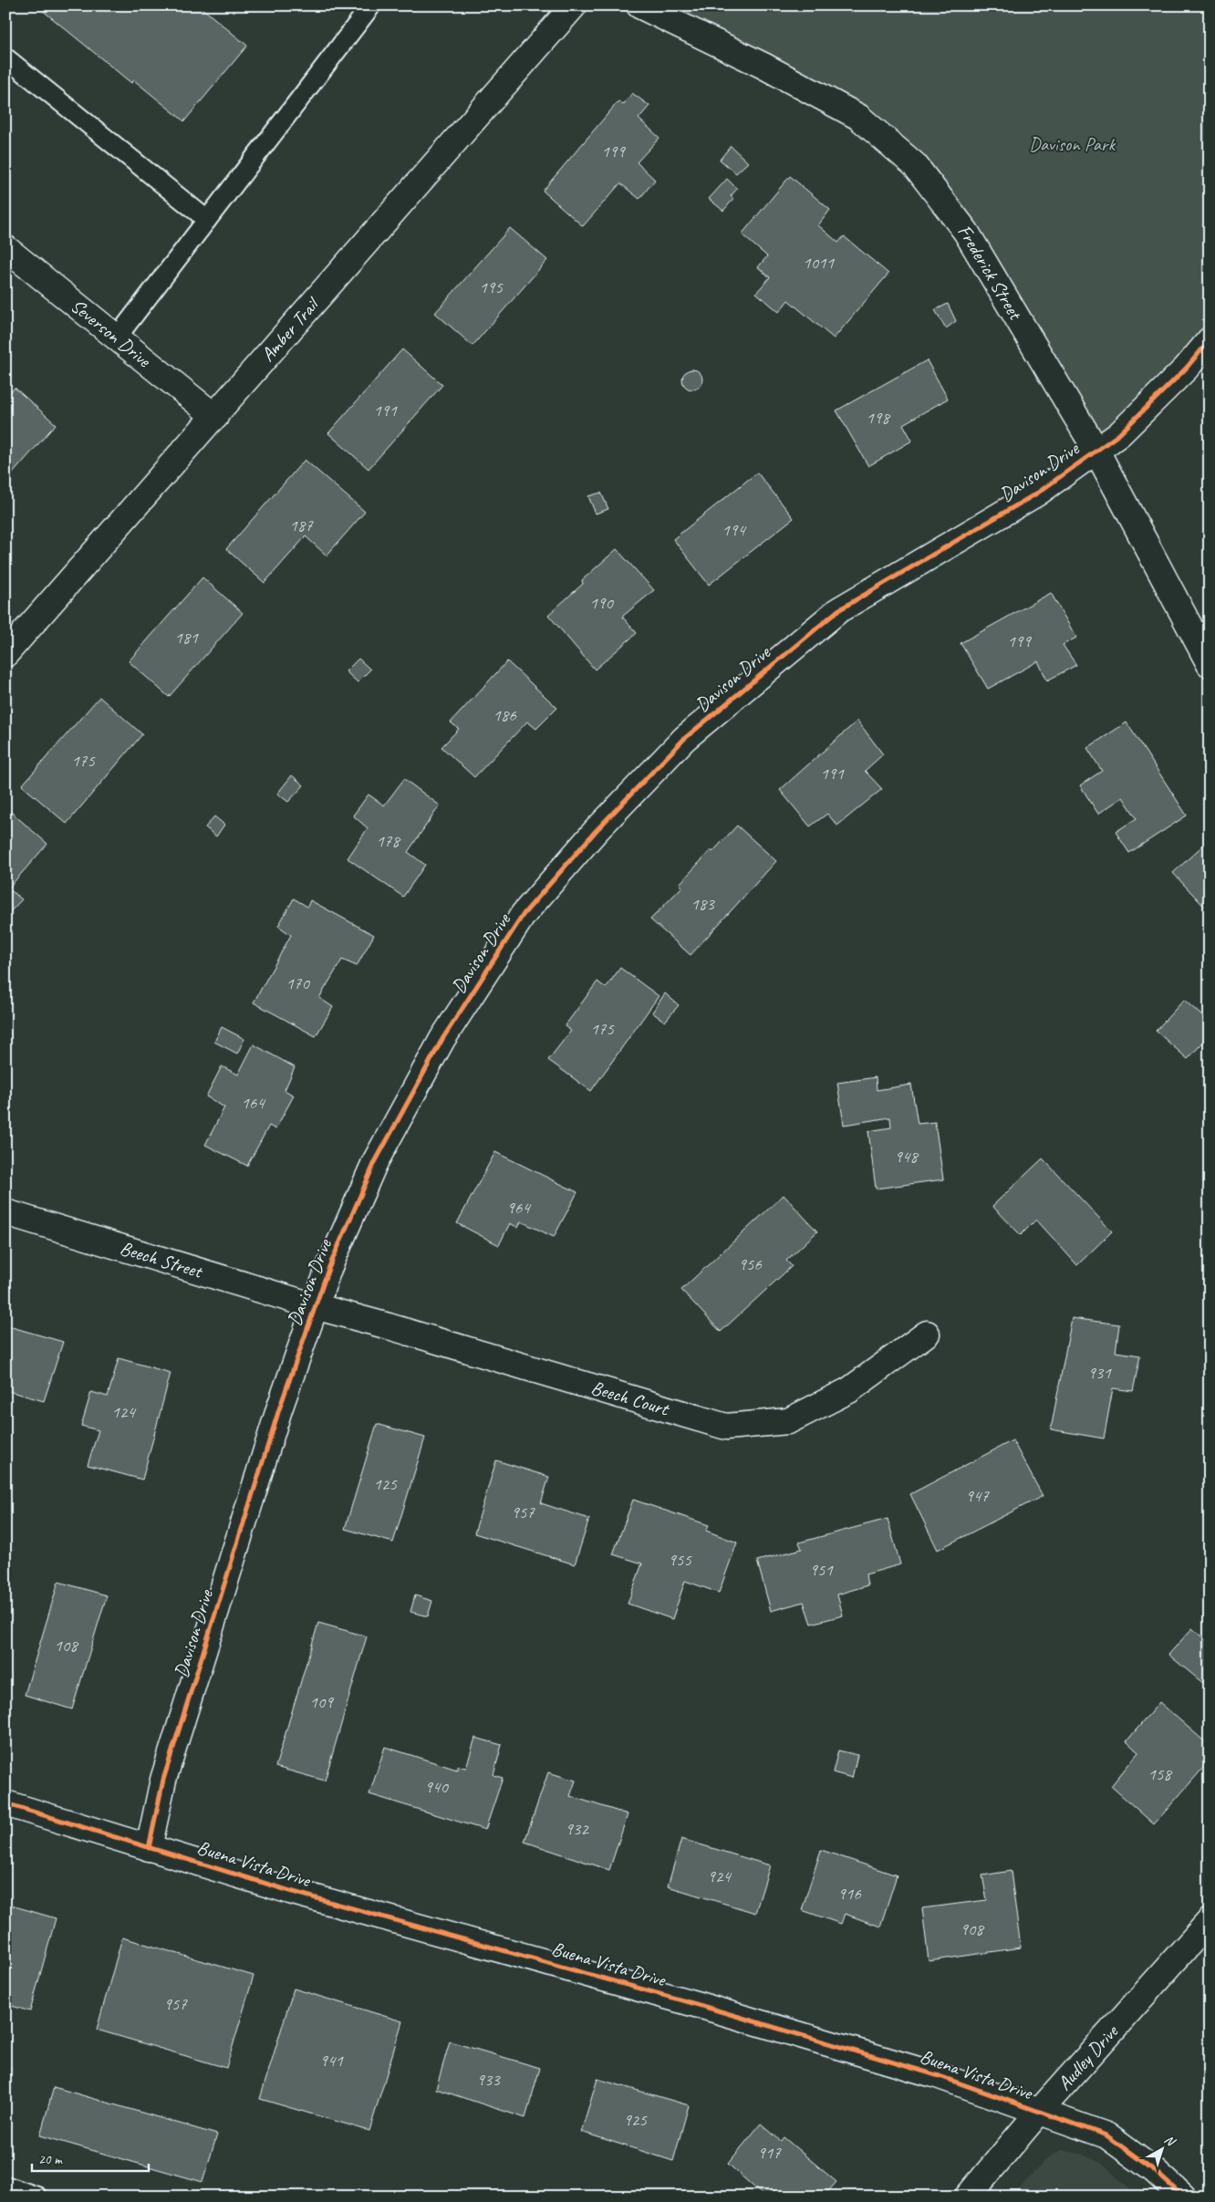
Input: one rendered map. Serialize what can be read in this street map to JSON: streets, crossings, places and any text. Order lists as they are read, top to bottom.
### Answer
{
  "streets": {
    "street": [
      "Frederick Street",
      "Amber Trail",
      "Severson Drive",
      "Davison Drive",
      "Beech Street",
      "Beech Court",
      "Buena Vista Drive",
      "Audley Drive"
    ]
  },
  "crossings": [
    ["Frederick Street", "Davison Drive"],
    ["Amber Trail", "Severson Drive"],
    ["Davison Drive", "Beech Street"],
    ["Davison Drive", "Beech Court"],
    ["Davison Drive", "Buena Vista Drive"],
    ["Beech Street", "Beech Court"],
    ["Buena Vista Drive", "Audley Drive"]
  ],
  "parks": ["Davison Park"],
  "house_numbers": [
    "199",
    "1011",
    "195",
    "191",
    "198",
    "187",
    "194",
    "190",
    "181",
    "199",
    "186",
    "175",
    "191",
    "178",
    "183",
    "170",
    "175",
    "164",
    "948",
    "964",
    "956",
    "931",
    "124",
    "125",
    "947",
    "957",
    "955",
    "951",
    "108",
    "109",
    "158",
    "940",
    "932",
    "924",
    "916",
    "908",
    "957",
    "941",
    "933",
    "925",
    "917"
  ],
  "scale_bar": "20 m",
  "north": "top right"
}
